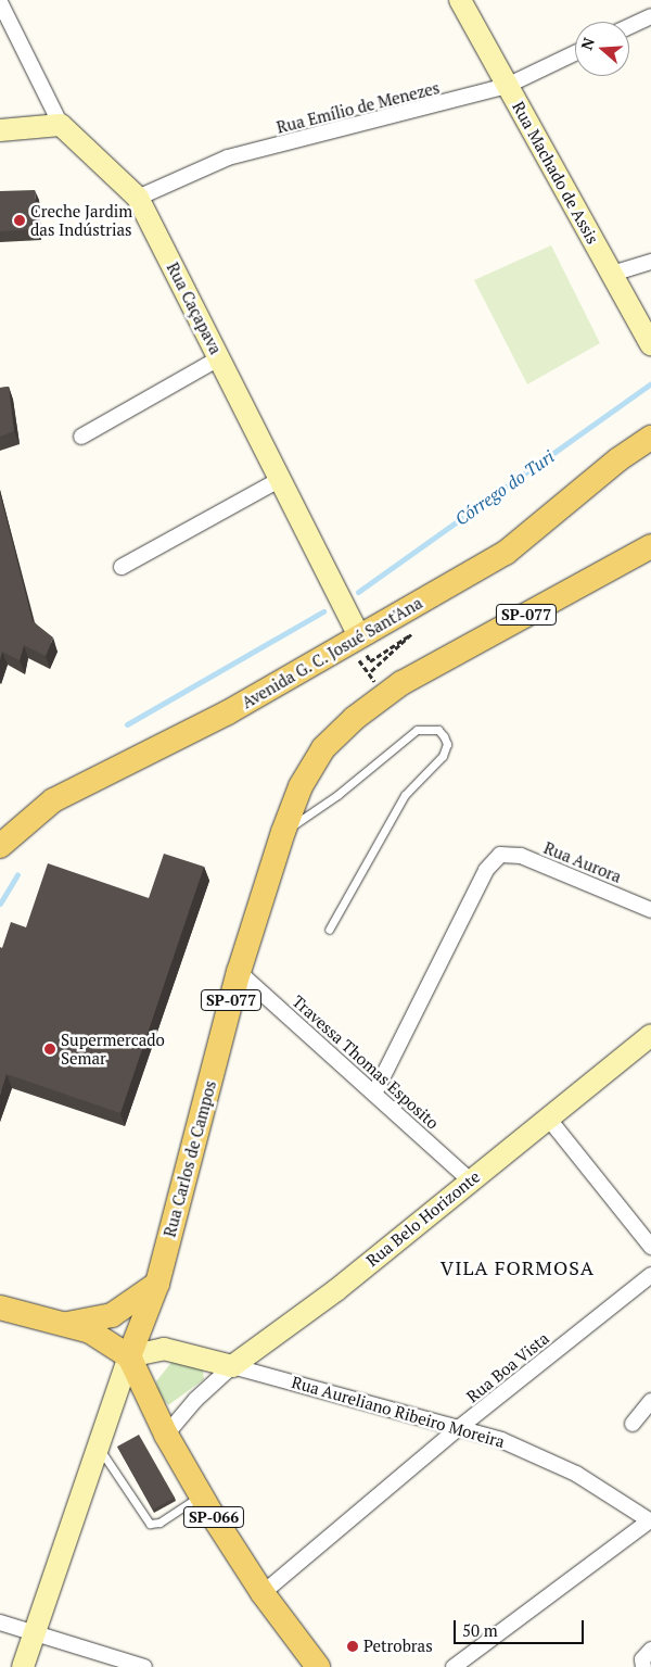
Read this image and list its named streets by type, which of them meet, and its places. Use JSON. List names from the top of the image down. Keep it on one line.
{"streets":{"main road":["SP-077","Avenida G. C. Josué Sant'Ana","Rua Carlos de Campos","SP-066"],"street":["Rua Emílio de Menezes","Rua Machado de Assis","Rua Caçapava","Rua Aurora","Travessa Thomas Esposito","Rua Belo Horizonte","Rua Boa Vista","Rua Aureliano Ribeiro Moreira"]},"crossings":[["Rua Emílio de Menezes","Rua Machado de Assis"],["Rua Emílio de Menezes","Rua Caçapava"],["Rua Caçapava","Avenida G. C. Josué Sant'Ana"],["SP-077","Rua Carlos de Campos"],["Rua Aurora","Travessa Thomas Esposito"],["Travessa Thomas Esposito","Rua Carlos de Campos"],["Travessa Thomas Esposito","Rua Belo Horizonte"],["Rua Carlos de Campos","Rua Aureliano Ribeiro Moreira"],["Rua Carlos de Campos","SP-066"],["Rua Belo Horizonte","Rua Aureliano Ribeiro Moreira"],["Rua Belo Horizonte","SP-066"],["Rua Boa Vista","Rua Aureliano Ribeiro Moreira"],["Rua Boa Vista","SP-066"],["Rua Aureliano Ribeiro Moreira","SP-066"]],"districts":["VILA FORMOSA"],"water":["Córrego do Turi"],"places":["Creche Jardim das Indústrias","Supermercado Semar","Petrobras"],"scale_bar":"50 m","north":"left"}
